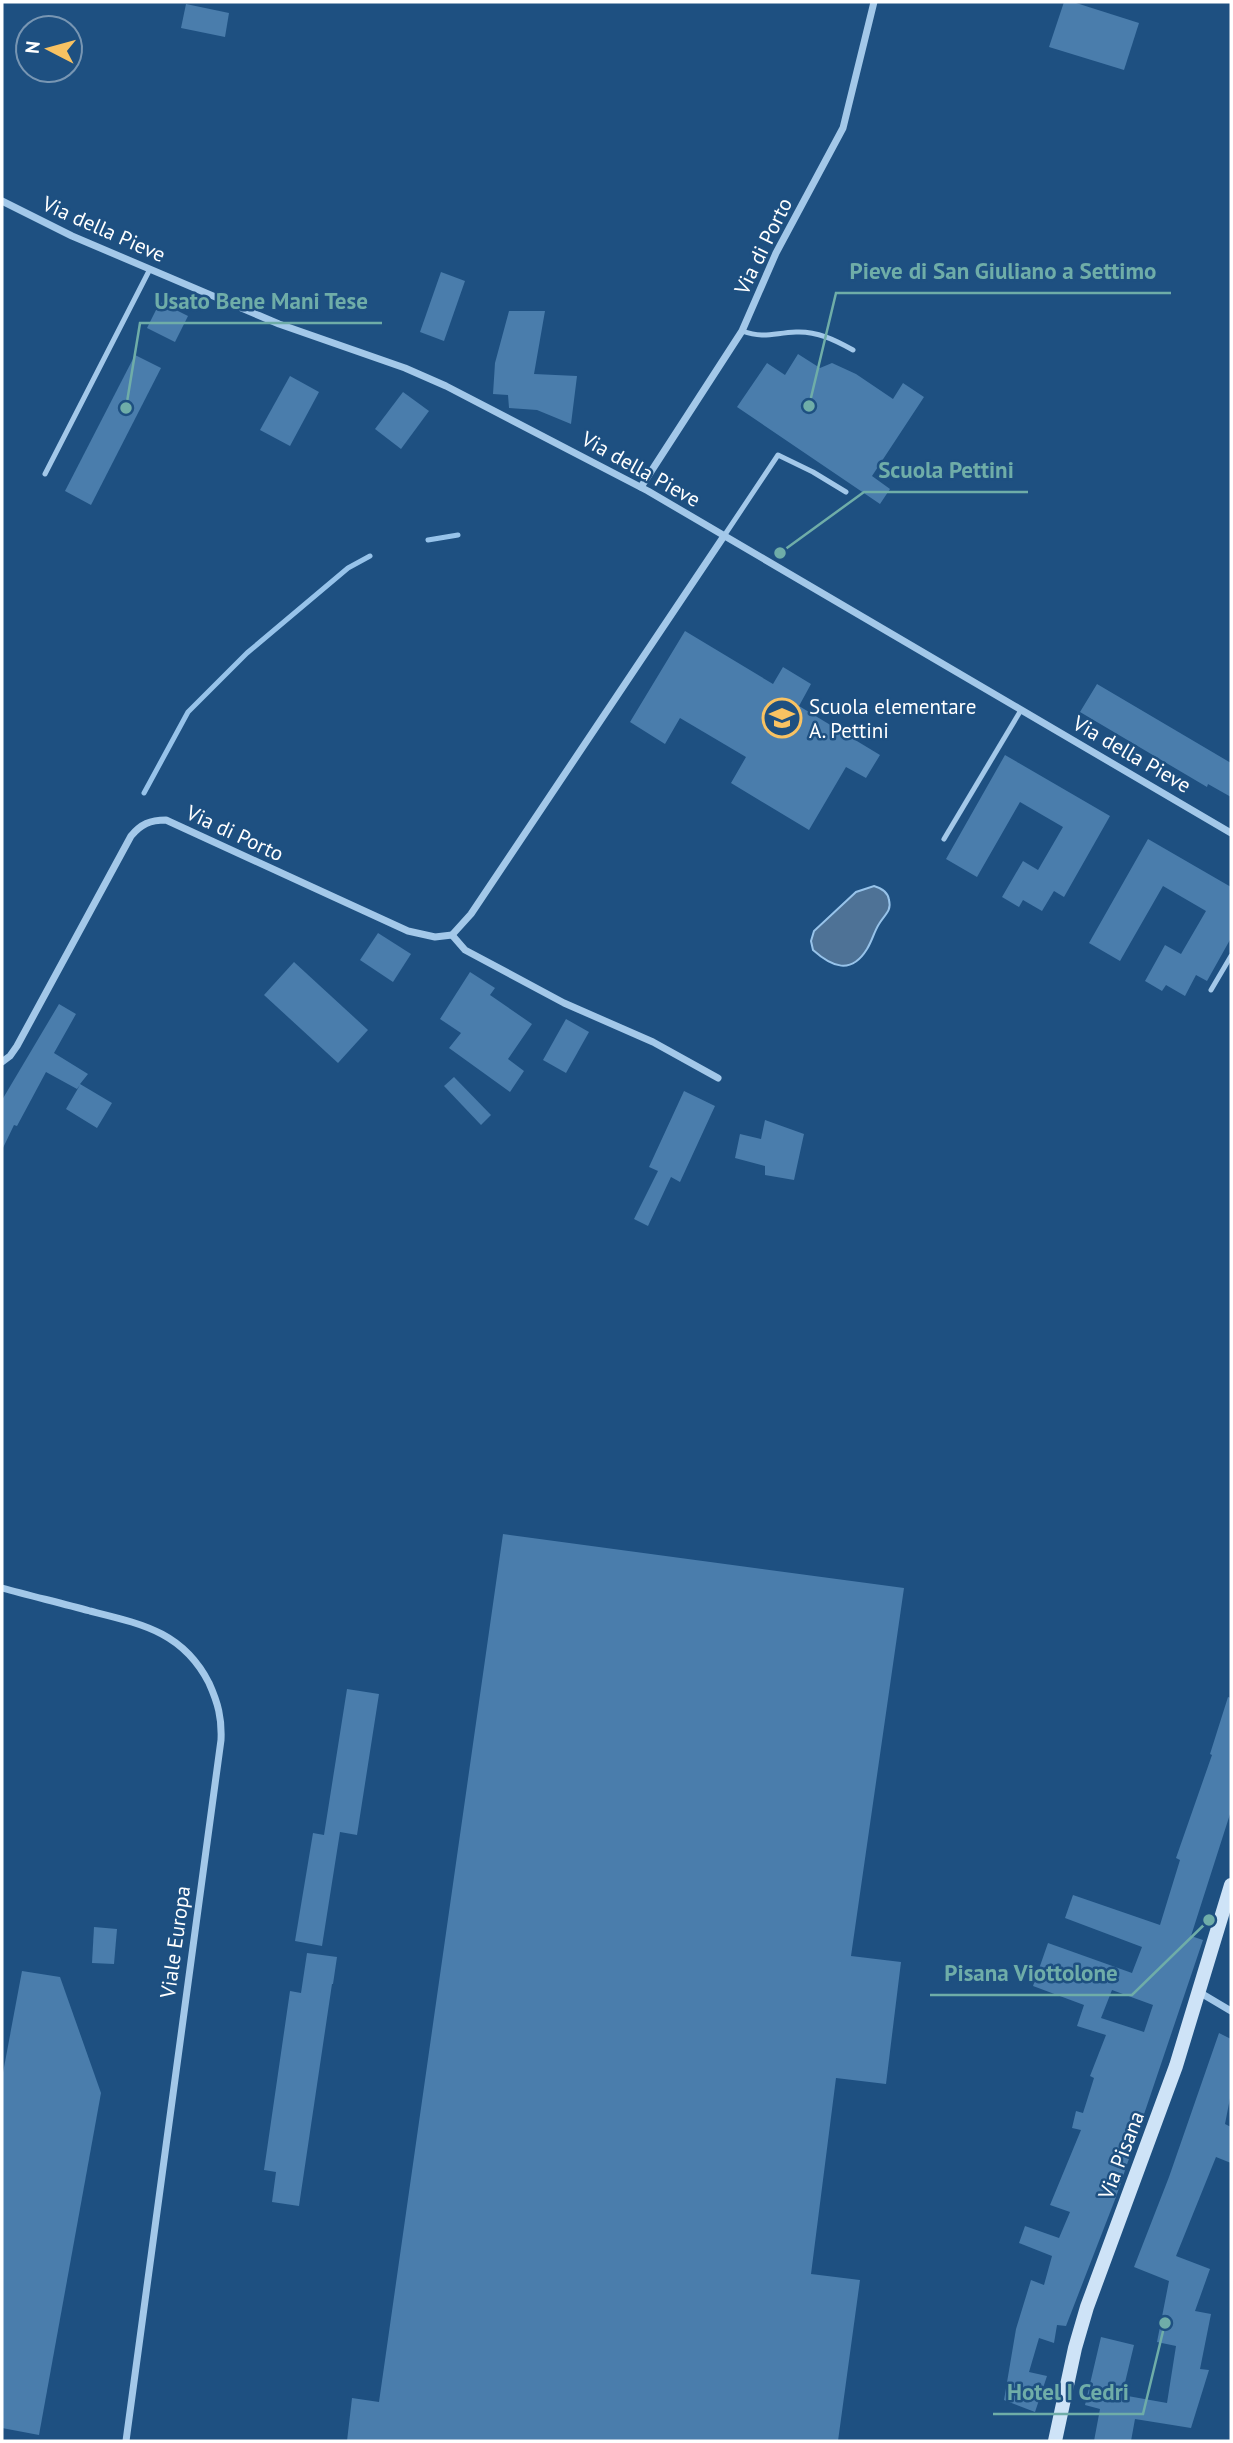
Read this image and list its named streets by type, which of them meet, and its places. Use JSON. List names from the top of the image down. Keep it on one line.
{"streets":{"main road":["Via Pisana"],"street":["Via della Pieve","Via di Porto","Viale Europa"]},"crossings":[["Via della Pieve","Via di Porto"]],"places":{"other":["Pieve di San Giuliano a Settimo","Usato Bene Mani Tese","Scuola Pettini","Pisana Viottolone","Hotel I Cedri"],"school or university":["Scuola elementare A. Pettini"]},"north":"left"}
